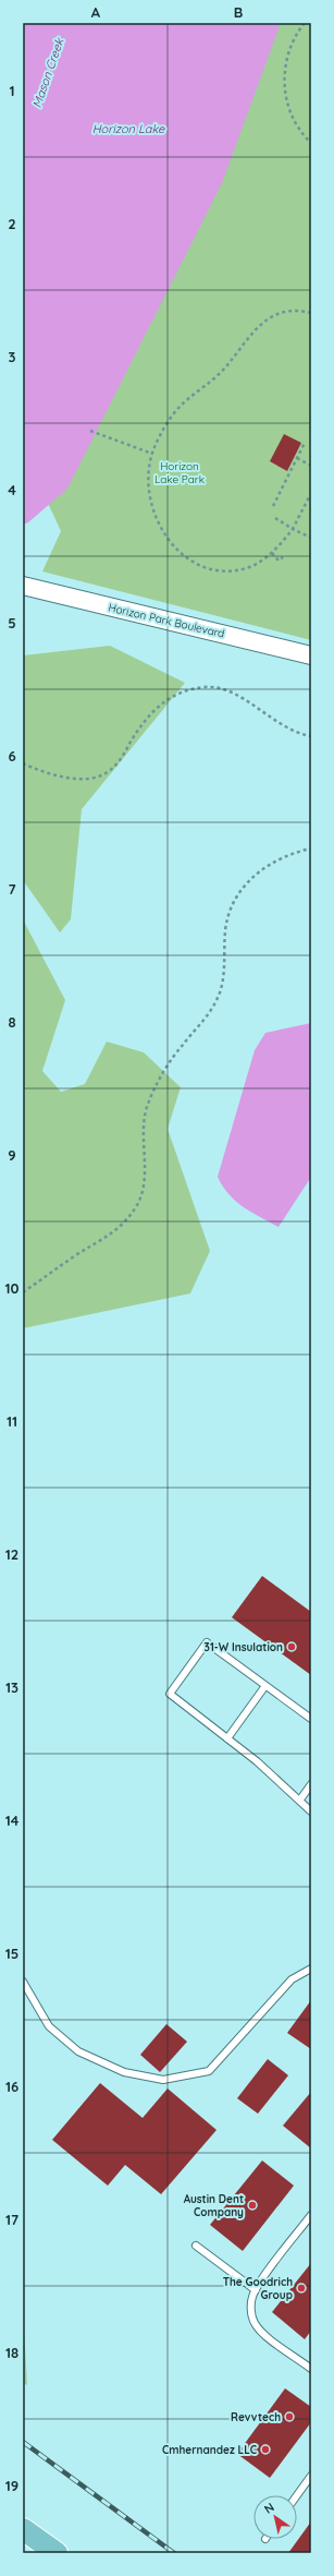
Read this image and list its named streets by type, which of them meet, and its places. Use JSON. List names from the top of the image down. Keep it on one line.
{"streets":{"street":["Horizon Park Boulevard"]},"water":["Mason Creek","Horizon Lake"],"parks":["Horizon Lake Park"],"places":["31-W Insulation","Austin Dent Company","The Goodrich Group","Revvtech","Cmhernandez LLC"],"north":"top left","grid":{"columns":["A","B"],"rows":["1","2","3","4","5","6","7","8","9","10","11","12","13","14","15","16","17","18","19"]}}
